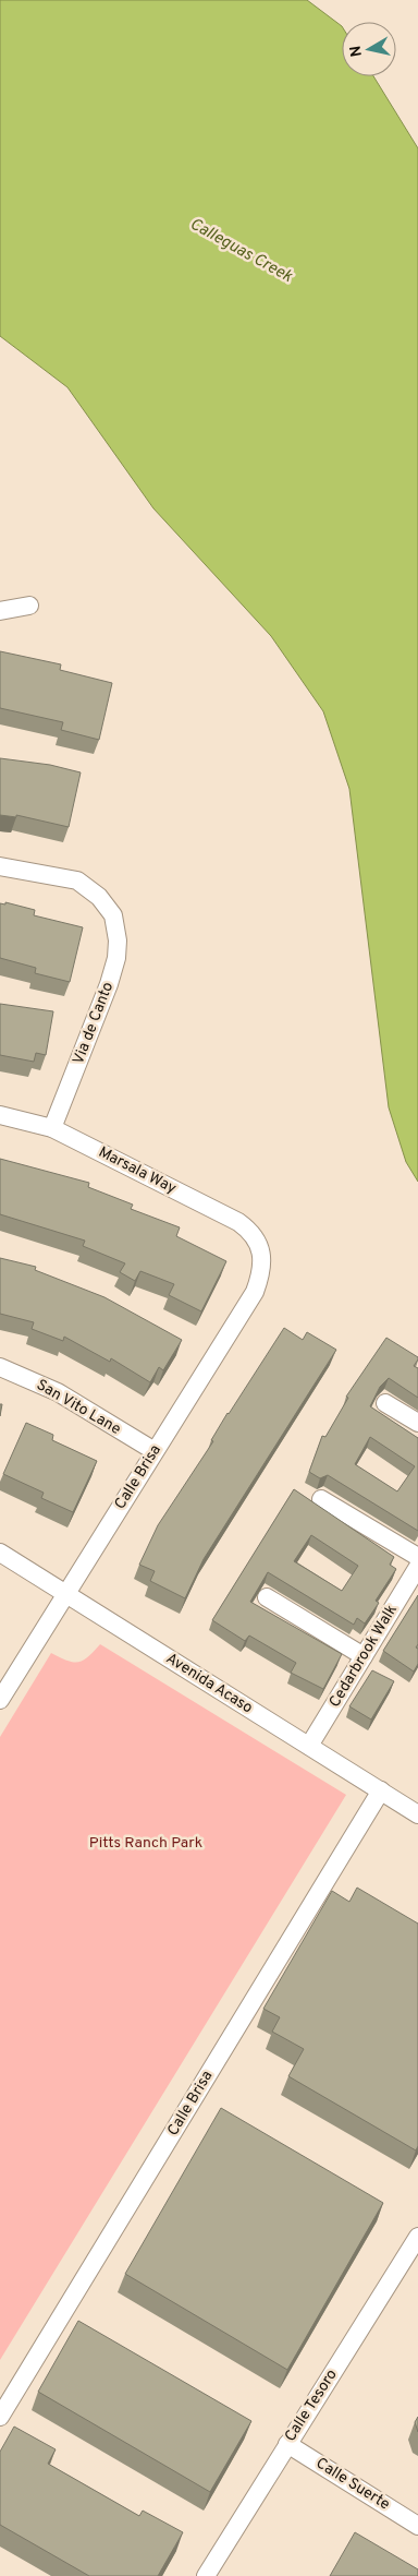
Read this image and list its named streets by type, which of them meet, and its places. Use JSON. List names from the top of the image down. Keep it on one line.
{"streets":{"street":["Via de Canto","Marsala Way","San Vito Lane","Calle Brisa","Cedarbrook Walk","Avenida Acaso","Calle Tesoro","Calle Suerte"]},"crossings":[["Via de Canto","Marsala Way"],["Marsala Way","Calle Brisa"],["San Vito Lane","Calle Brisa"],["Calle Brisa","Avenida Acaso"],["Cedarbrook Walk","Avenida Acaso"],["Calle Tesoro","Calle Suerte"]],"water":["Calleguas Creek"],"parks":["Pitts Ranch Park"],"north":"left"}
